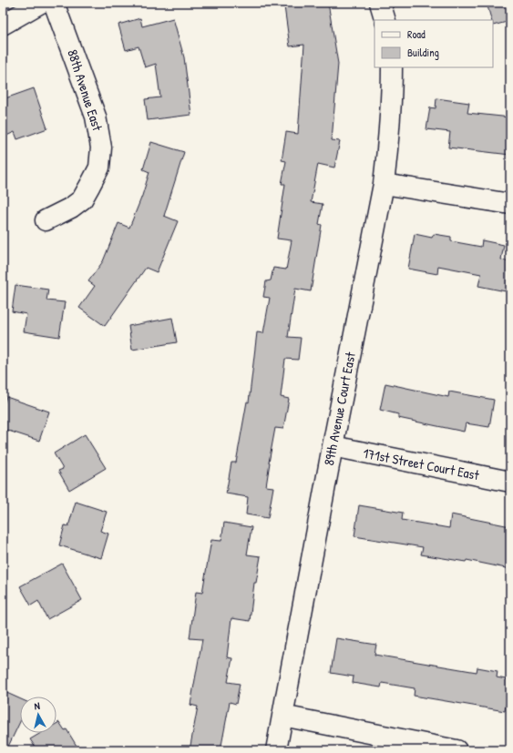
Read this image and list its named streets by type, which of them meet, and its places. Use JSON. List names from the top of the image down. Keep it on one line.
{"streets":{"street":["88th Avenue East","89th Avenue Court East","171st Street Court East"]},"crossings":[["89th Avenue Court East","171st Street Court East"]],"legend":["Road","Building"],"north":"top"}
